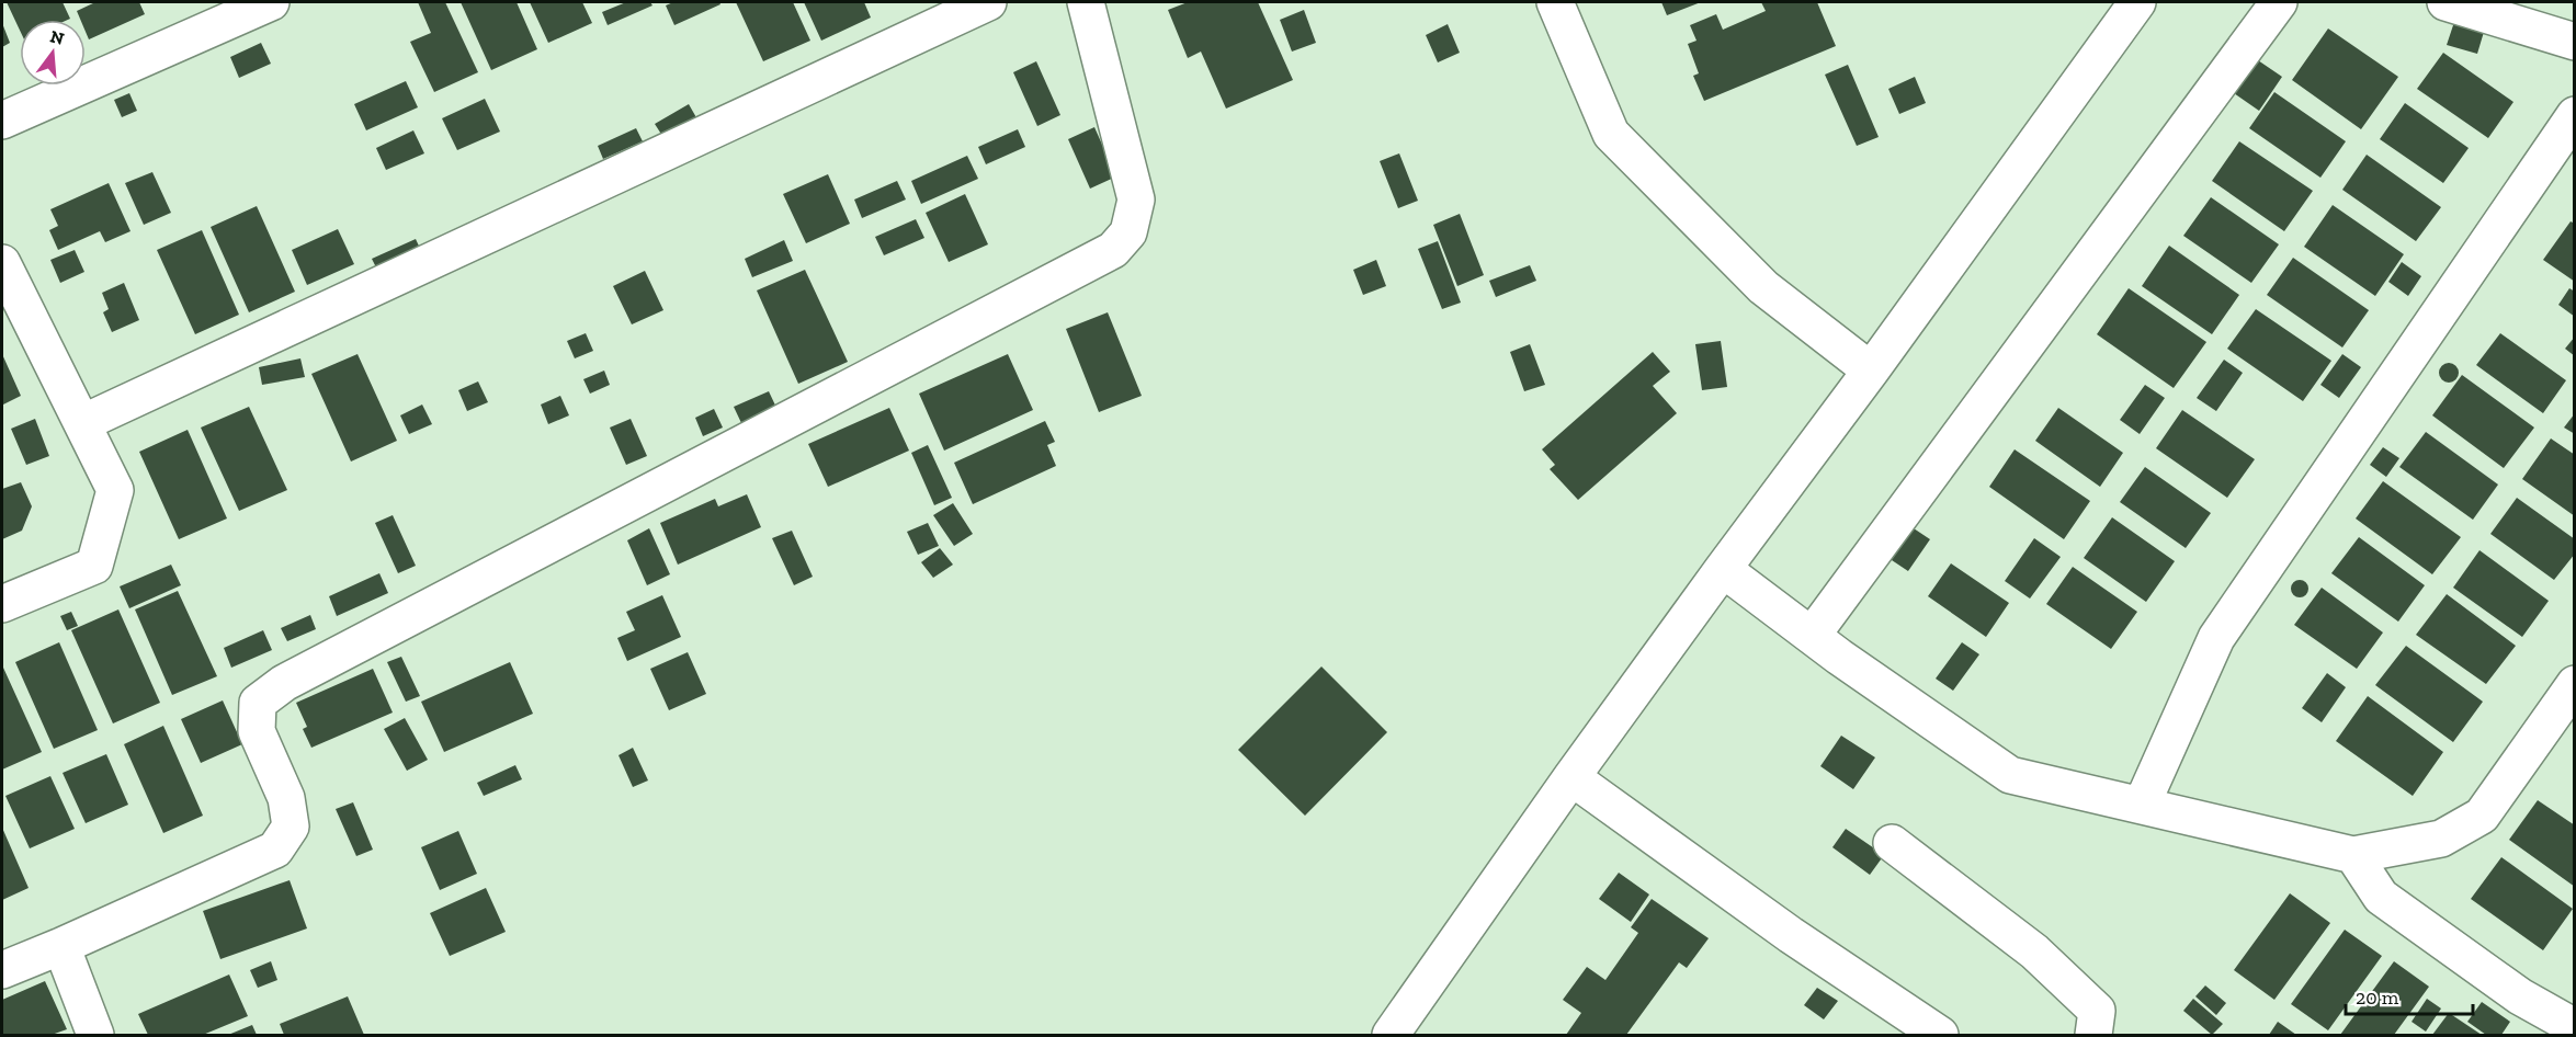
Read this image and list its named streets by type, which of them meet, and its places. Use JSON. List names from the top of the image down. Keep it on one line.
{"scale_bar":"20 m","north":"top"}
